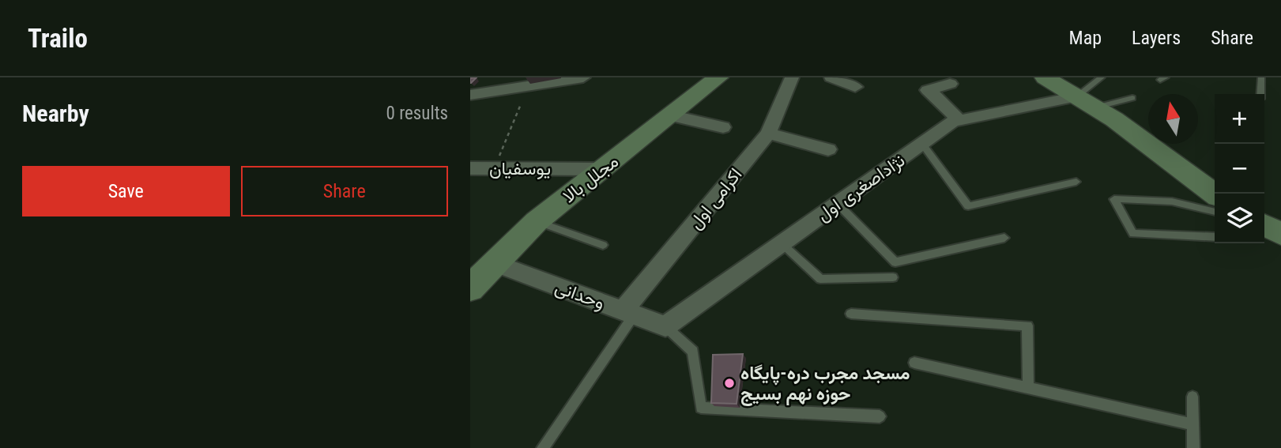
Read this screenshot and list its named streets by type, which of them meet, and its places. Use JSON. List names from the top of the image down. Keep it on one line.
{"streets":{"street":["یوسفیان","مجلل بالا","نژاداصغری اول","اکرامی اول","وحدانی"]},"crossings":[["یوسفیان","مجلل بالا"],["مجلل بالا","وحدانی"],["نژاداصغری اول","وحدانی"],["اکرامی اول","وحدانی"]],"places":["مسجد مجرب دره-پایگاه حوزه نهم بسیج"],"north":"top","page":{"header":"Trailo","nav":["Map","Layers","Share"],"heading":["Nearby","0 results"],"map_buttons":["+","−"],"buttons":["Save","Share"]}}
